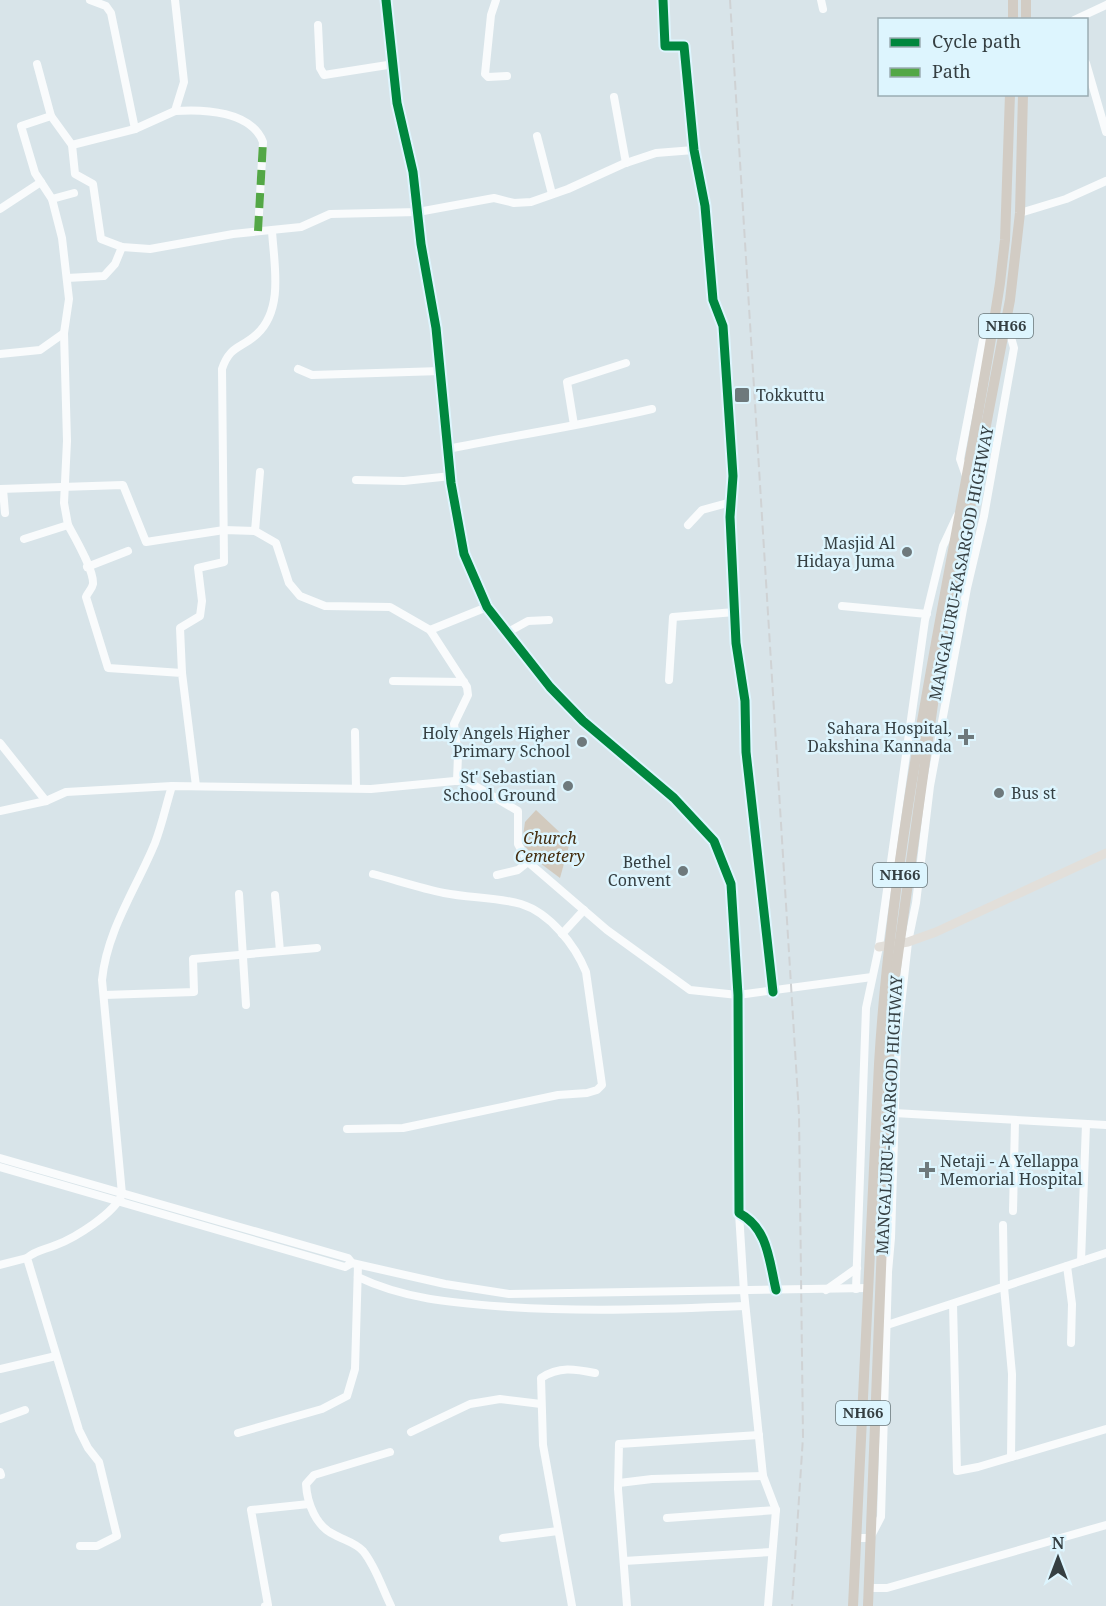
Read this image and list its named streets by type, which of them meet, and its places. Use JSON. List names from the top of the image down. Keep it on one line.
{"streets":{"highway":["NH66","MANGALURU-KASARGOD HIGHWAY"]},"parks":["Church Cemetery"],"places":{"transit":["Tokkuttu"],"other":["Masjid Al Hidaya Juma","Holy Angels Higher Primary School","St' Sebastian School Ground","Bus st","Bethel Convent"],"health":["Sahara Hospital, Dakshina Kannada","Netaji - A Yellappa Memorial Hospital"]},"legend":["Cycle path","Path"],"north":"top"}
